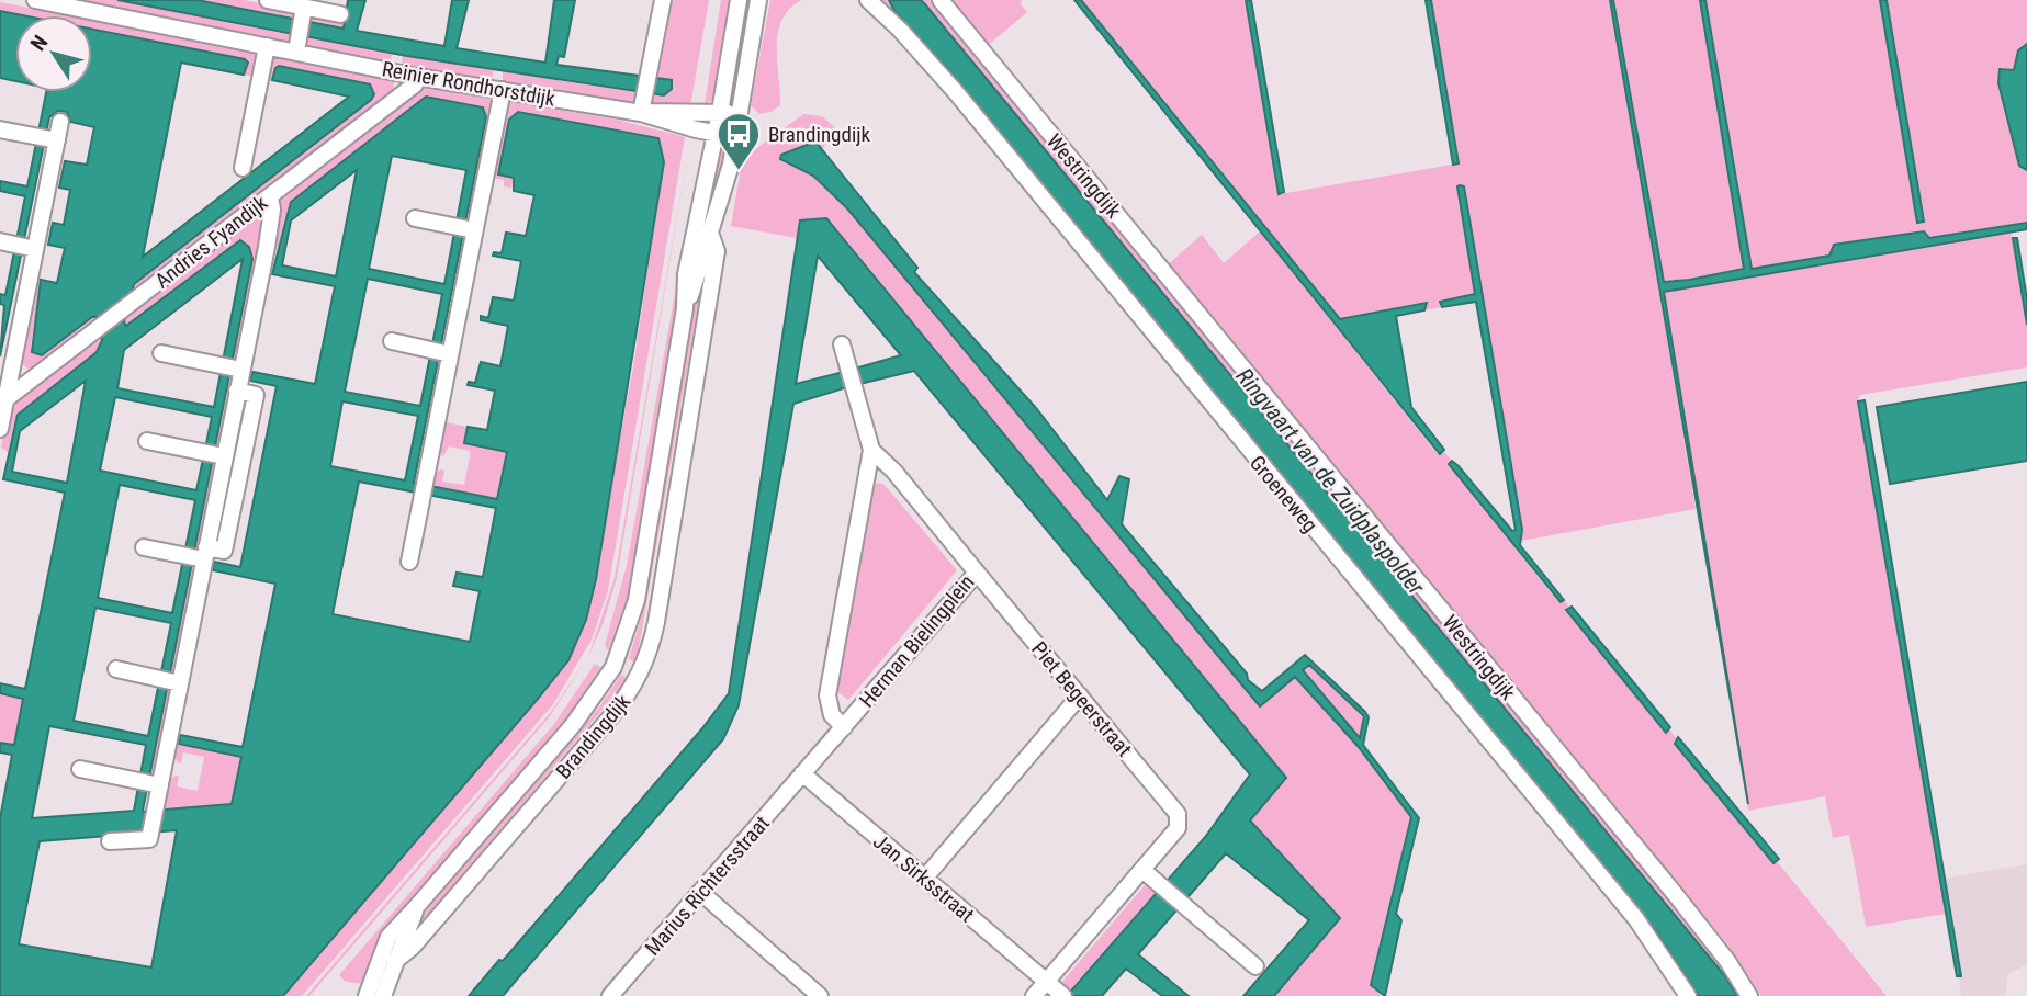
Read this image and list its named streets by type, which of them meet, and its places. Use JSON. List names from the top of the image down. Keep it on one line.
{"streets":{"street":["Reinier Rondhorstdijk","Westringdijk","Andries Fyandijk","Groeneweg","Herman Bielingplein","Piet Begeerstraat","Brandingdijk","Jan Sirksstraat","Marius Richtersstraat"]},"crossings":[["Reinier Rondhorstdijk","Andries Fyandijk"],["Reinier Rondhorstdijk","Brandingdijk"],["Herman Bielingplein","Piet Begeerstraat"],["Herman Bielingplein","Jan Sirksstraat"],["Herman Bielingplein","Marius Richtersstraat"],["Jan Sirksstraat","Marius Richtersstraat"]],"water":["Ringvaart van de Zuidplaspolder"],"places":{"bus stop":["Brandingdijk"]},"north":"top left"}
